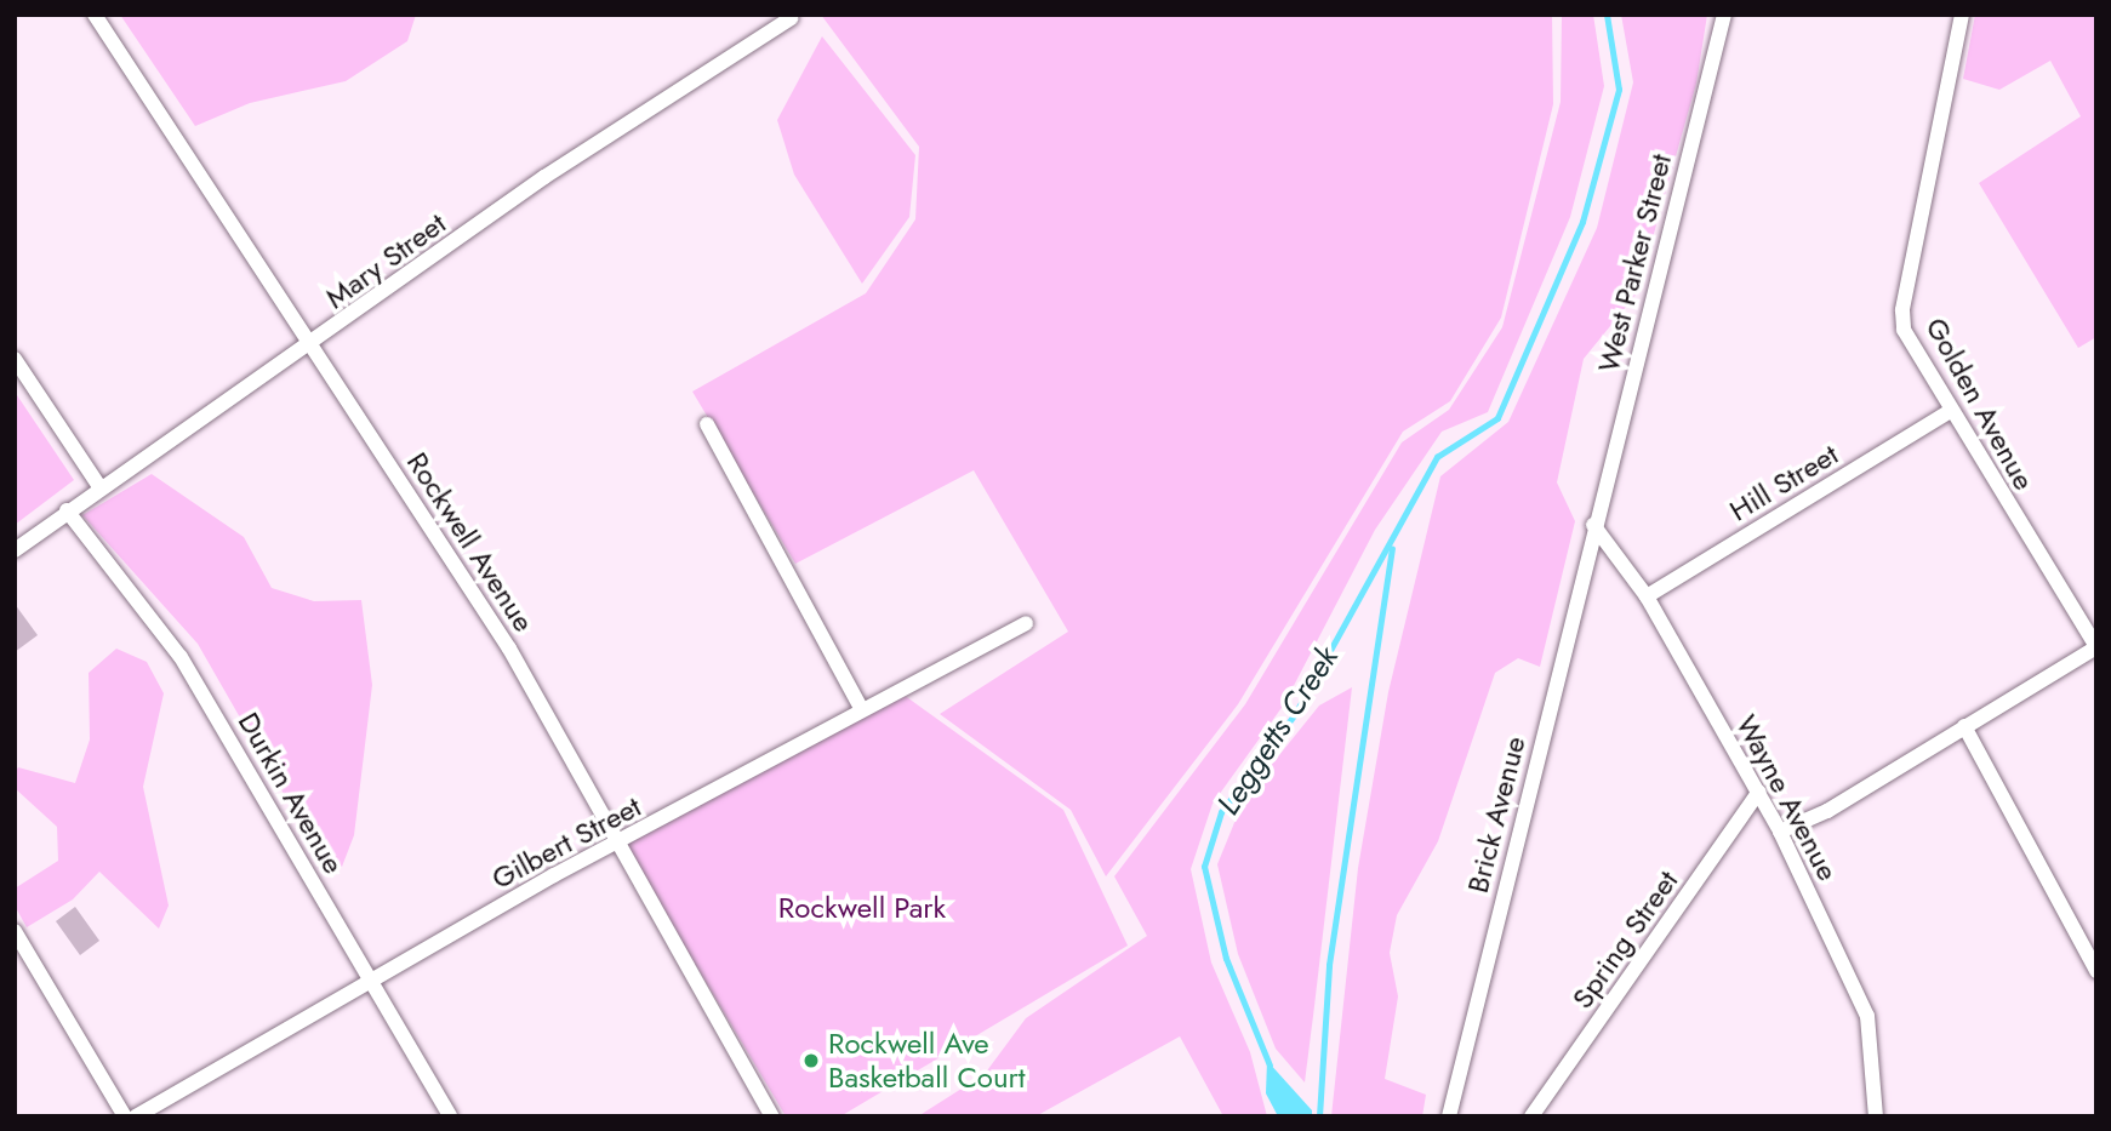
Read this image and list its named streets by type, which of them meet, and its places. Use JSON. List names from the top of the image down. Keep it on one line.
{"streets":{"street":["Mary Street","West Parker Street","Golden Avenue","Hill Street","Rockwell Avenue","Durkin Avenue","Wayne Avenue","Brick Avenue","Gilbert Street","Spring Street"]},"crossings":[["Mary Street","Rockwell Avenue"],["Mary Street","Durkin Avenue"],["West Parker Street","Wayne Avenue"],["West Parker Street","Brick Avenue"],["Golden Avenue","Hill Street"],["Hill Street","Wayne Avenue"],["Rockwell Avenue","Gilbert Street"],["Durkin Avenue","Gilbert Street"],["Wayne Avenue","Brick Avenue"],["Wayne Avenue","Spring Street"]],"water":["Leggetts Creek"],"parks":["Rockwell Park"],"places":["Rockwell Ave Basketball Court"]}
